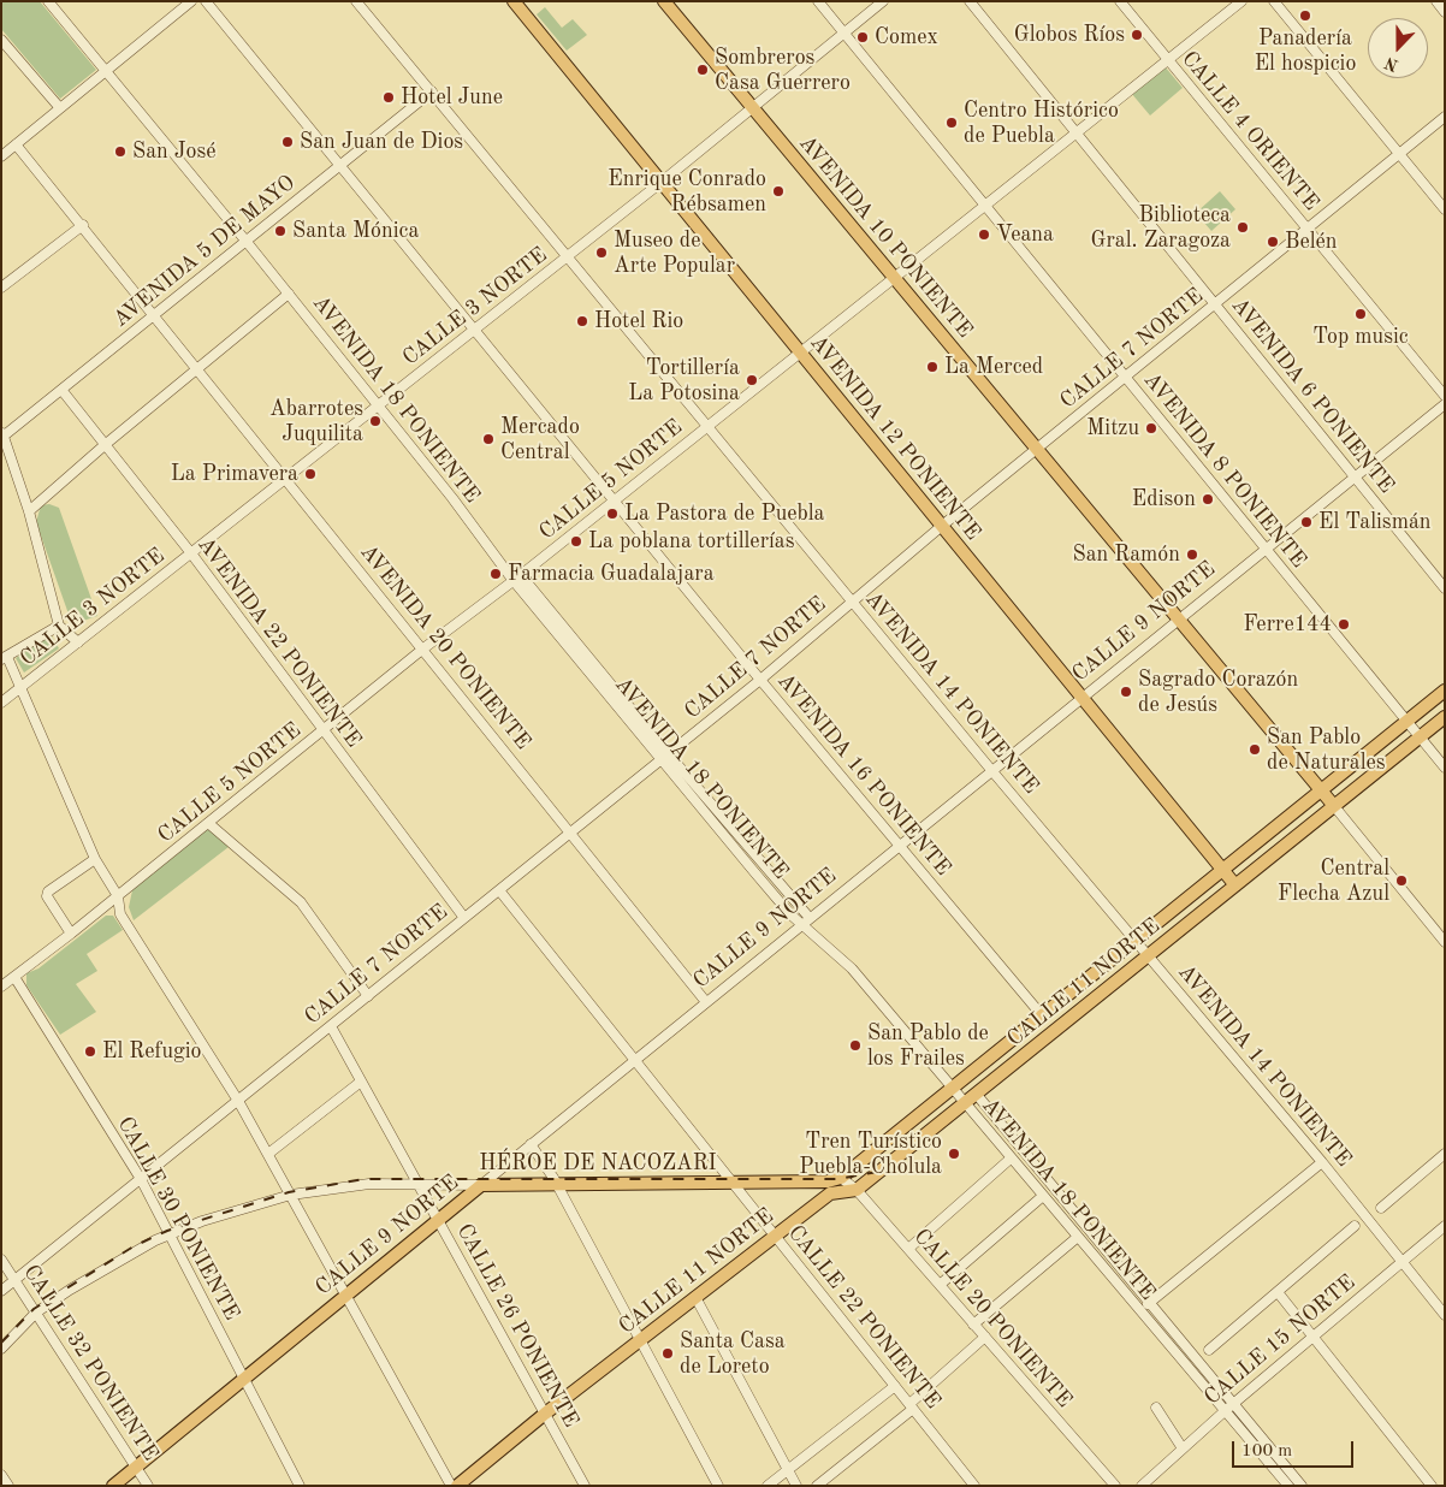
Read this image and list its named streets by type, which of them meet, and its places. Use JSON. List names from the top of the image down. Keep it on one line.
{"streets":{"main road":["AVENIDA 10 PONIENTE","AVENIDA 12 PONIENTE","CALLE 9 NORTE","CALLE 11 NORTE","HÉROE DE NACOZARI"],"street":["CALLE 4 ORIENTE","AVENIDA 5 DE MAYO","CALLE 3 NORTE","CALLE 7 NORTE","AVENIDA 6 PONIENTE","AVENIDA 18 PONIENTE","AVENIDA 8 PONIENTE","CALLE 5 NORTE","AVENIDA 22 PONIENTE","AVENIDA 20 PONIENTE","AVENIDA 14 PONIENTE","AVENIDA 16 PONIENTE","CALLE 30 PONIENTE","CALLE 22 PONIENTE","CALLE 20 PONIENTE","CALLE 26 PONIENTE","CALLE 15 NORTE","CALLE 32 PONIENTE"]},"crossings":[["CALLE 4 ORIENTE","CALLE 7 NORTE"],["CALLE 4 ORIENTE","CALLE 5 NORTE"],["AVENIDA 10 PONIENTE","CALLE 3 NORTE"],["AVENIDA 10 PONIENTE","CALLE 7 NORTE"],["AVENIDA 10 PONIENTE","CALLE 5 NORTE"],["AVENIDA 10 PONIENTE","CALLE 9 NORTE"],["AVENIDA 10 PONIENTE","CALLE 11 NORTE"],["AVENIDA 5 DE MAYO","AVENIDA 18 PONIENTE"],["AVENIDA 5 DE MAYO","AVENIDA 22 PONIENTE"],["AVENIDA 5 DE MAYO","AVENIDA 20 PONIENTE"],["AVENIDA 5 DE MAYO","AVENIDA 14 PONIENTE"],["AVENIDA 5 DE MAYO","AVENIDA 16 PONIENTE"],["CALLE 3 NORTE","AVENIDA 18 PONIENTE"],["CALLE 3 NORTE","AVENIDA 12 PONIENTE"],["CALLE 3 NORTE","AVENIDA 8 PONIENTE"],["CALLE 3 NORTE","AVENIDA 22 PONIENTE"],["CALLE 3 NORTE","AVENIDA 20 PONIENTE"],["CALLE 3 NORTE","AVENIDA 14 PONIENTE"],["CALLE 3 NORTE","AVENIDA 16 PONIENTE"],["CALLE 7 NORTE","AVENIDA 6 PONIENTE"],["CALLE 7 NORTE","AVENIDA 18 PONIENTE"],["CALLE 7 NORTE","AVENIDA 12 PONIENTE"],["CALLE 7 NORTE","AVENIDA 8 PONIENTE"],["CALLE 7 NORTE","AVENIDA 22 PONIENTE"],["CALLE 7 NORTE","AVENIDA 20 PONIENTE"],["CALLE 7 NORTE","AVENIDA 14 PONIENTE"],["CALLE 7 NORTE","AVENIDA 16 PONIENTE"],["CALLE 7 NORTE","CALLE 30 PONIENTE"],["CALLE 7 NORTE","CALLE 22 PONIENTE"],["CALLE 7 NORTE","CALLE 26 PONIENTE"],["CALLE 7 NORTE","CALLE 32 PONIENTE"],["AVENIDA 6 PONIENTE","CALLE 5 NORTE"],["AVENIDA 6 PONIENTE","CALLE 9 NORTE"],["AVENIDA 18 PONIENTE","CALLE 5 NORTE"],["AVENIDA 18 PONIENTE","CALLE 9 NORTE"],["AVENIDA 18 PONIENTE","CALLE 11 NORTE"],["AVENIDA 18 PONIENTE","CALLE 15 NORTE"],["AVENIDA 12 PONIENTE","CALLE 5 NORTE"],["AVENIDA 12 PONIENTE","CALLE 9 NORTE"],["AVENIDA 12 PONIENTE","CALLE 11 NORTE"],["AVENIDA 8 PONIENTE","CALLE 5 NORTE"],["AVENIDA 8 PONIENTE","CALLE 9 NORTE"],["AVENIDA 8 PONIENTE","CALLE 11 NORTE"],["CALLE 5 NORTE","AVENIDA 22 PONIENTE"],["CALLE 5 NORTE","AVENIDA 20 PONIENTE"],["CALLE 5 NORTE","AVENIDA 14 PONIENTE"],["CALLE 5 NORTE","AVENIDA 16 PONIENTE"],["CALLE 5 NORTE","CALLE 30 PONIENTE"],["CALLE 9 NORTE","AVENIDA 20 PONIENTE"],["CALLE 9 NORTE","AVENIDA 14 PONIENTE"],["CALLE 9 NORTE","AVENIDA 16 PONIENTE"],["CALLE 9 NORTE","HÉROE DE NACOZARI"],["CALLE 9 NORTE","CALLE 30 PONIENTE"],["CALLE 9 NORTE","CALLE 22 PONIENTE"],["CALLE 9 NORTE","CALLE 26 PONIENTE"],["CALLE 9 NORTE","CALLE 32 PONIENTE"],["AVENIDA 14 PONIENTE","CALLE 11 NORTE"],["AVENIDA 14 PONIENTE","CALLE 15 NORTE"],["AVENIDA 16 PONIENTE","CALLE 11 NORTE"],["CALLE 11 NORTE","HÉROE DE NACOZARI"],["CALLE 11 NORTE","CALLE 22 PONIENTE"],["CALLE 11 NORTE","CALLE 20 PONIENTE"],["CALLE 11 NORTE","CALLE 26 PONIENTE"],["HÉROE DE NACOZARI","CALLE 30 PONIENTE"],["HÉROE DE NACOZARI","CALLE 22 PONIENTE"],["HÉROE DE NACOZARI","CALLE 20 PONIENTE"],["HÉROE DE NACOZARI","CALLE 26 PONIENTE"],["HÉROE DE NACOZARI","CALLE 32 PONIENTE"]],"places":["Panadería El hospicio","Globos Ríos","Comex","Sombreros Casa Guerrero","Hotel June","Centro Histórico de Puebla","San Juan de Dios","San José","Enrique Conrado Rébsamen","Biblioteca Gral. Zaragoza","Santa Mónica","Veana","Belén","Museo de Arte Popular","Top music","Hotel Rio","La Merced","Tortillería La Potosina","Abarrotes Juquilita","Mitzu","Mercado Central","La Primavera","Edison","La Pastora de Puebla","El Talismán","La poblana tortillerías","San Ramón","Farmacia Guadalajara","Ferre144","Sagrado Corazón de Jesús","San Pablo de Naturales","Central Flecha Azul","San Pablo de los Frailes","El Refugio","Tren Turístico Puebla-Cholula","Santa Casa de Loreto"],"scale_bar":"100 m","north":"bottom"}
